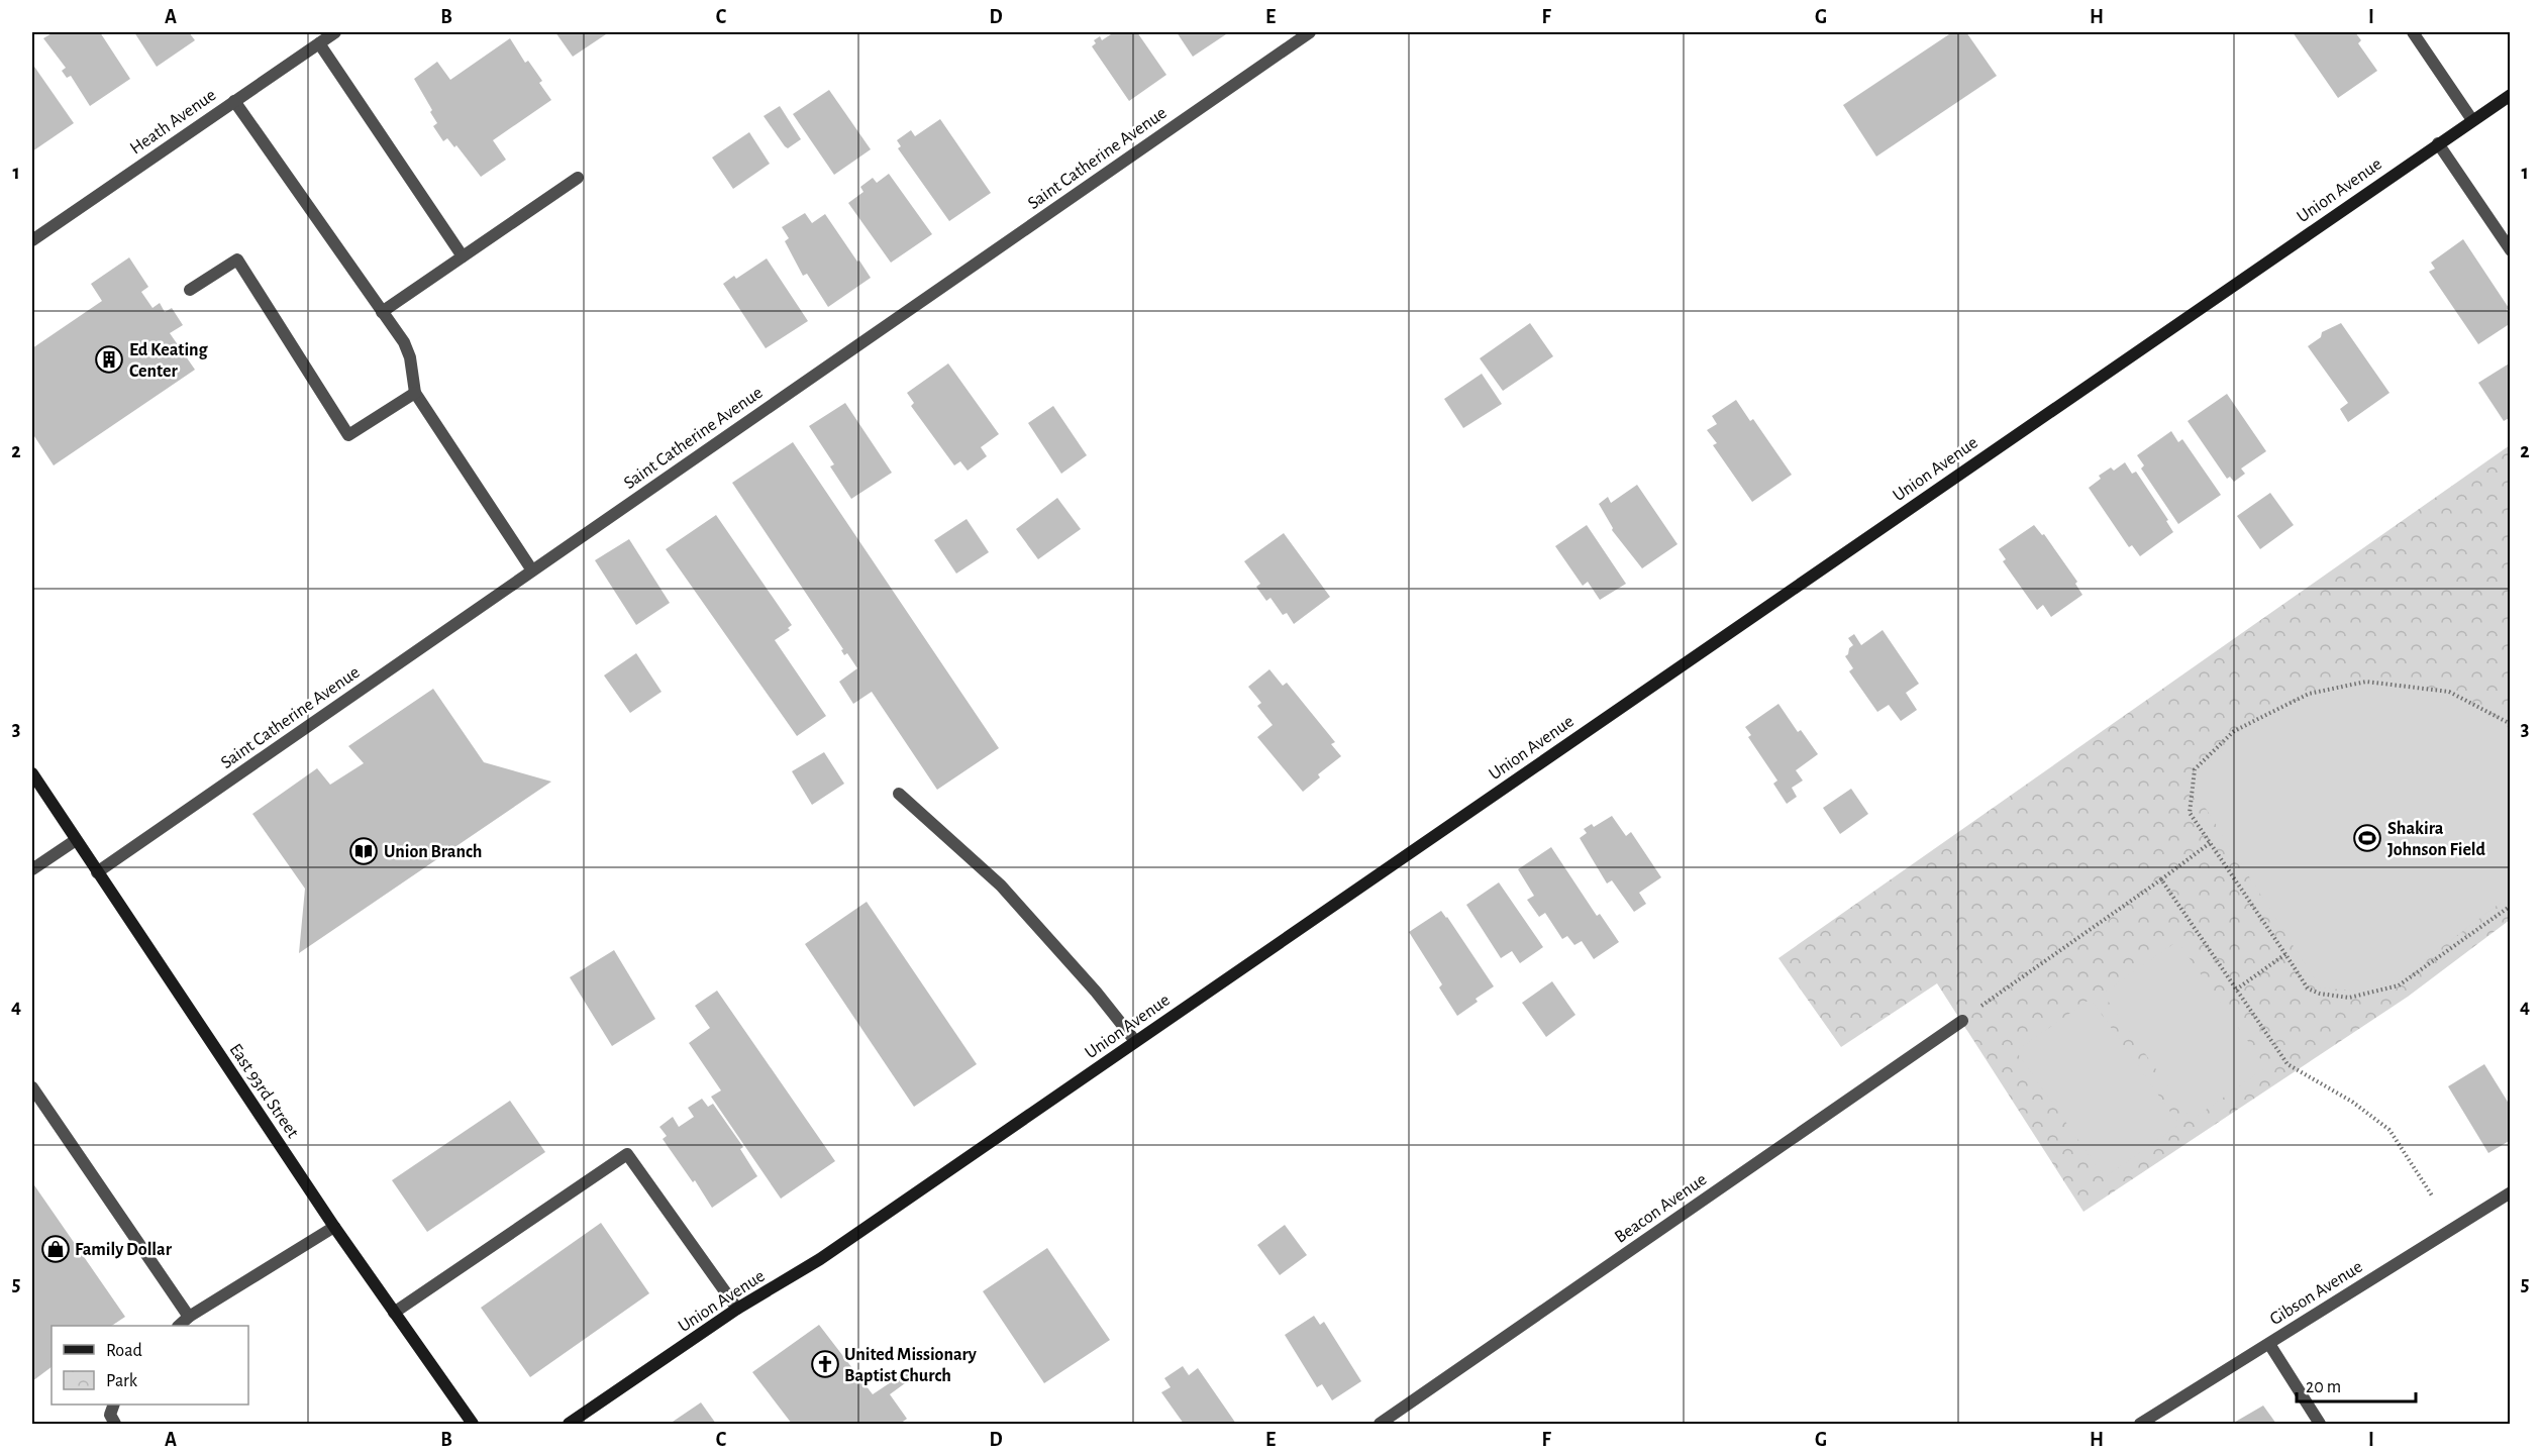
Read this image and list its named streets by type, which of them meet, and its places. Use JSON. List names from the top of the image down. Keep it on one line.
{"streets":{"main road":["Union Avenue","East 93rd Street"],"street":["Heath Avenue","Saint Catherine Avenue","Beacon Avenue","Gibson Avenue"]},"crossings":[["Saint Catherine Avenue","East 93rd Street"]],"places":{"building":["Ed Keating Center"],"sports":["Shakira Johnson Field"],"library":["Union Branch"],"shop":["Family Dollar"],"church":["United Missionary Baptist Church"]},"legend":["Road","Park"],"scale_bar":"20 m","grid":{"columns":["A","B","C","D","E","F","G","H","I"],"rows":["1","2","3","4","5"]}}
